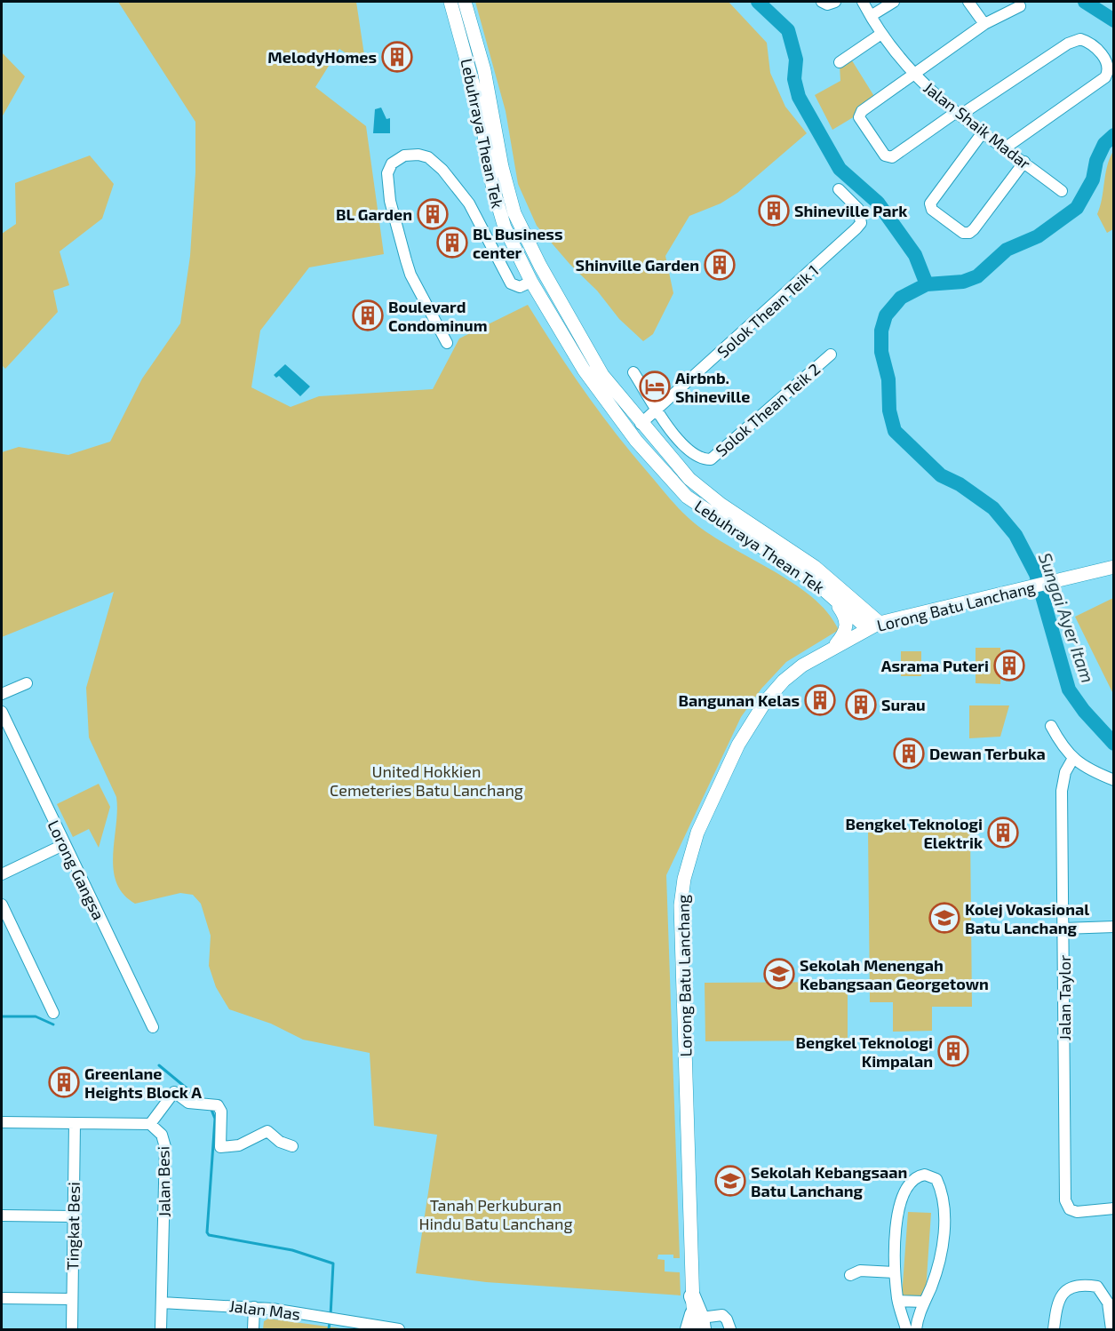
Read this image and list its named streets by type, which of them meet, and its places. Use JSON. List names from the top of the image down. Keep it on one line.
{"streets":{"main road":["Lebuhraya Thean Tek","Lorong Batu Lanchang"],"street":["Jalan Shaik Madar","Solok Thean Teik 1","Solok Thean Teik 2","Lorong Gangsa","Jalan Taylor","Jalan Besi","Tingkat Besi","Jalan Mas"]},"crossings":[["Lebuhraya Thean Tek","Solok Thean Teik 1"],["Lebuhraya Thean Tek","Lorong Batu Lanchang"],["Solok Thean Teik 1","Solok Thean Teik 2"],["Jalan Besi","Tingkat Besi"],["Jalan Besi","Jalan Mas"]],"water":["Sungai Ayer Itam"],"parks":["United Hokkien Cemeteries Batu Lanchang","Tanah Perkuburan Hindu Batu Lanchang"],"places":{"building":["MelodyHomes","Shineville Park","BL Garden","BL Business center","Shinville Garden","Boulevard Condominum","Asrama Puteri","Bangunan Kelas","Surau","Dewan Terbuka","Bengkel Teknologi Elektrik","Bengkel Teknologi Kimpalan","Greenlane Heights Block A"],"hotel":["Airbnb. Shineville"],"school or university":["Kolej Vokasional Batu Lanchang","Sekolah Menengah Kebangsaan Georgetown","Sekolah Kebangsaan Batu Lanchang"]}}
